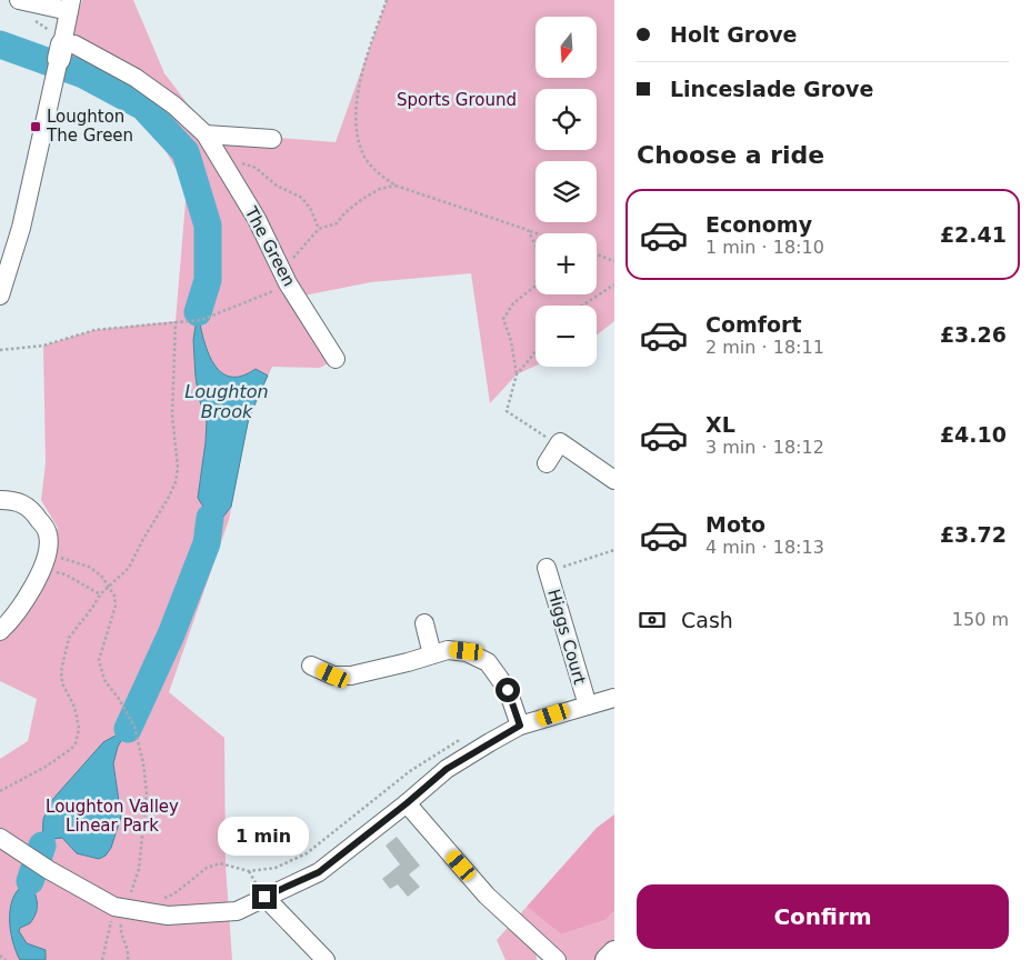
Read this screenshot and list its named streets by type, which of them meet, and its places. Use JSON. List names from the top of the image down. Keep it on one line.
{"streets":{"street":["The Green","Higgs Court"]},"water":["Loughton Brook"],"parks":["Sports Ground","Loughton Valley Linear Park"],"places":{"transit":["Loughton The Green"]},"north":"bottom","page":{"banner":["Holt Grove","Linceslade Grove"],"map_buttons":["+","−"],"heading":"Choose a ride","list":[{"name":"Economy","note":"1 min · 18:10","value":"£2.41"},{"name":"Comfort","note":"2 min · 18:11","value":"£3.26"},{"name":"XL","note":"3 min · 18:12","value":"£4.10"},{"name":"Moto","note":"4 min · 18:13","value":"£3.72"}],"pay":["Cash","150 m"],"bubble":"1 min","buttons":"Confirm"}}
